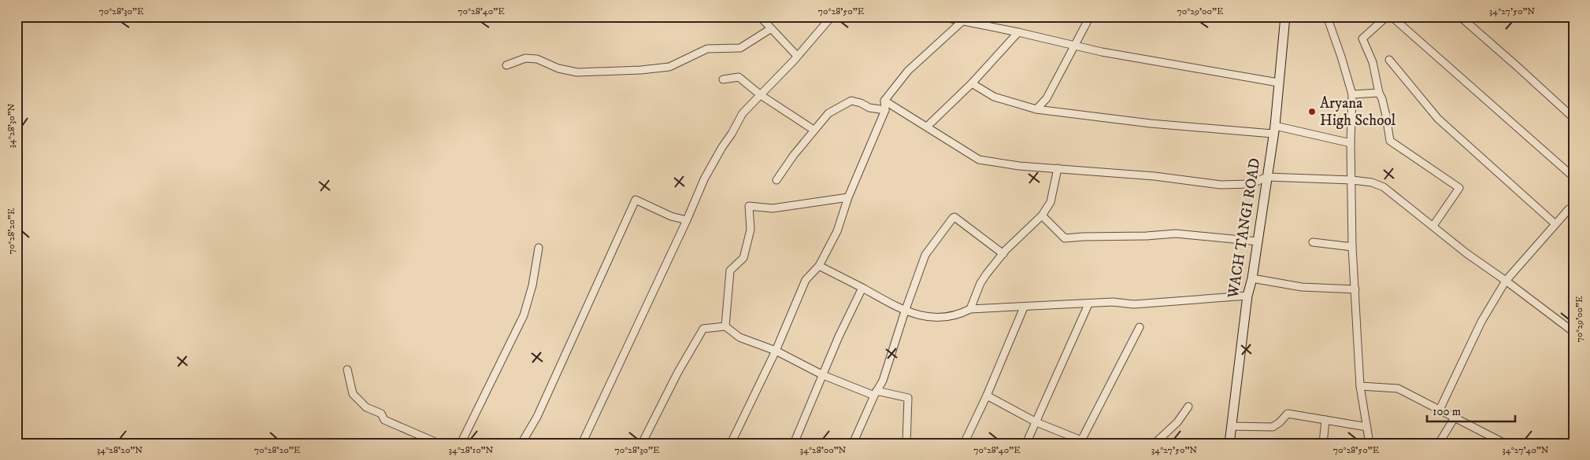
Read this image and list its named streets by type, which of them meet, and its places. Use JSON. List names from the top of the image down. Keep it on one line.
{"streets":{"main road":["WACH TANGI ROAD"]},"places":["Aryana High School"],"scale_bar":"100 m","coordinates":["70°28'30\"E","70°28'40\"E","70°28'50\"E","70°29'00\"E","34°27'50\"N","34°28'30\"N","70°28'20\"E","34°28'20\"N","34°28'10\"N","34°28'00\"N","34°27'40\"N"]}
